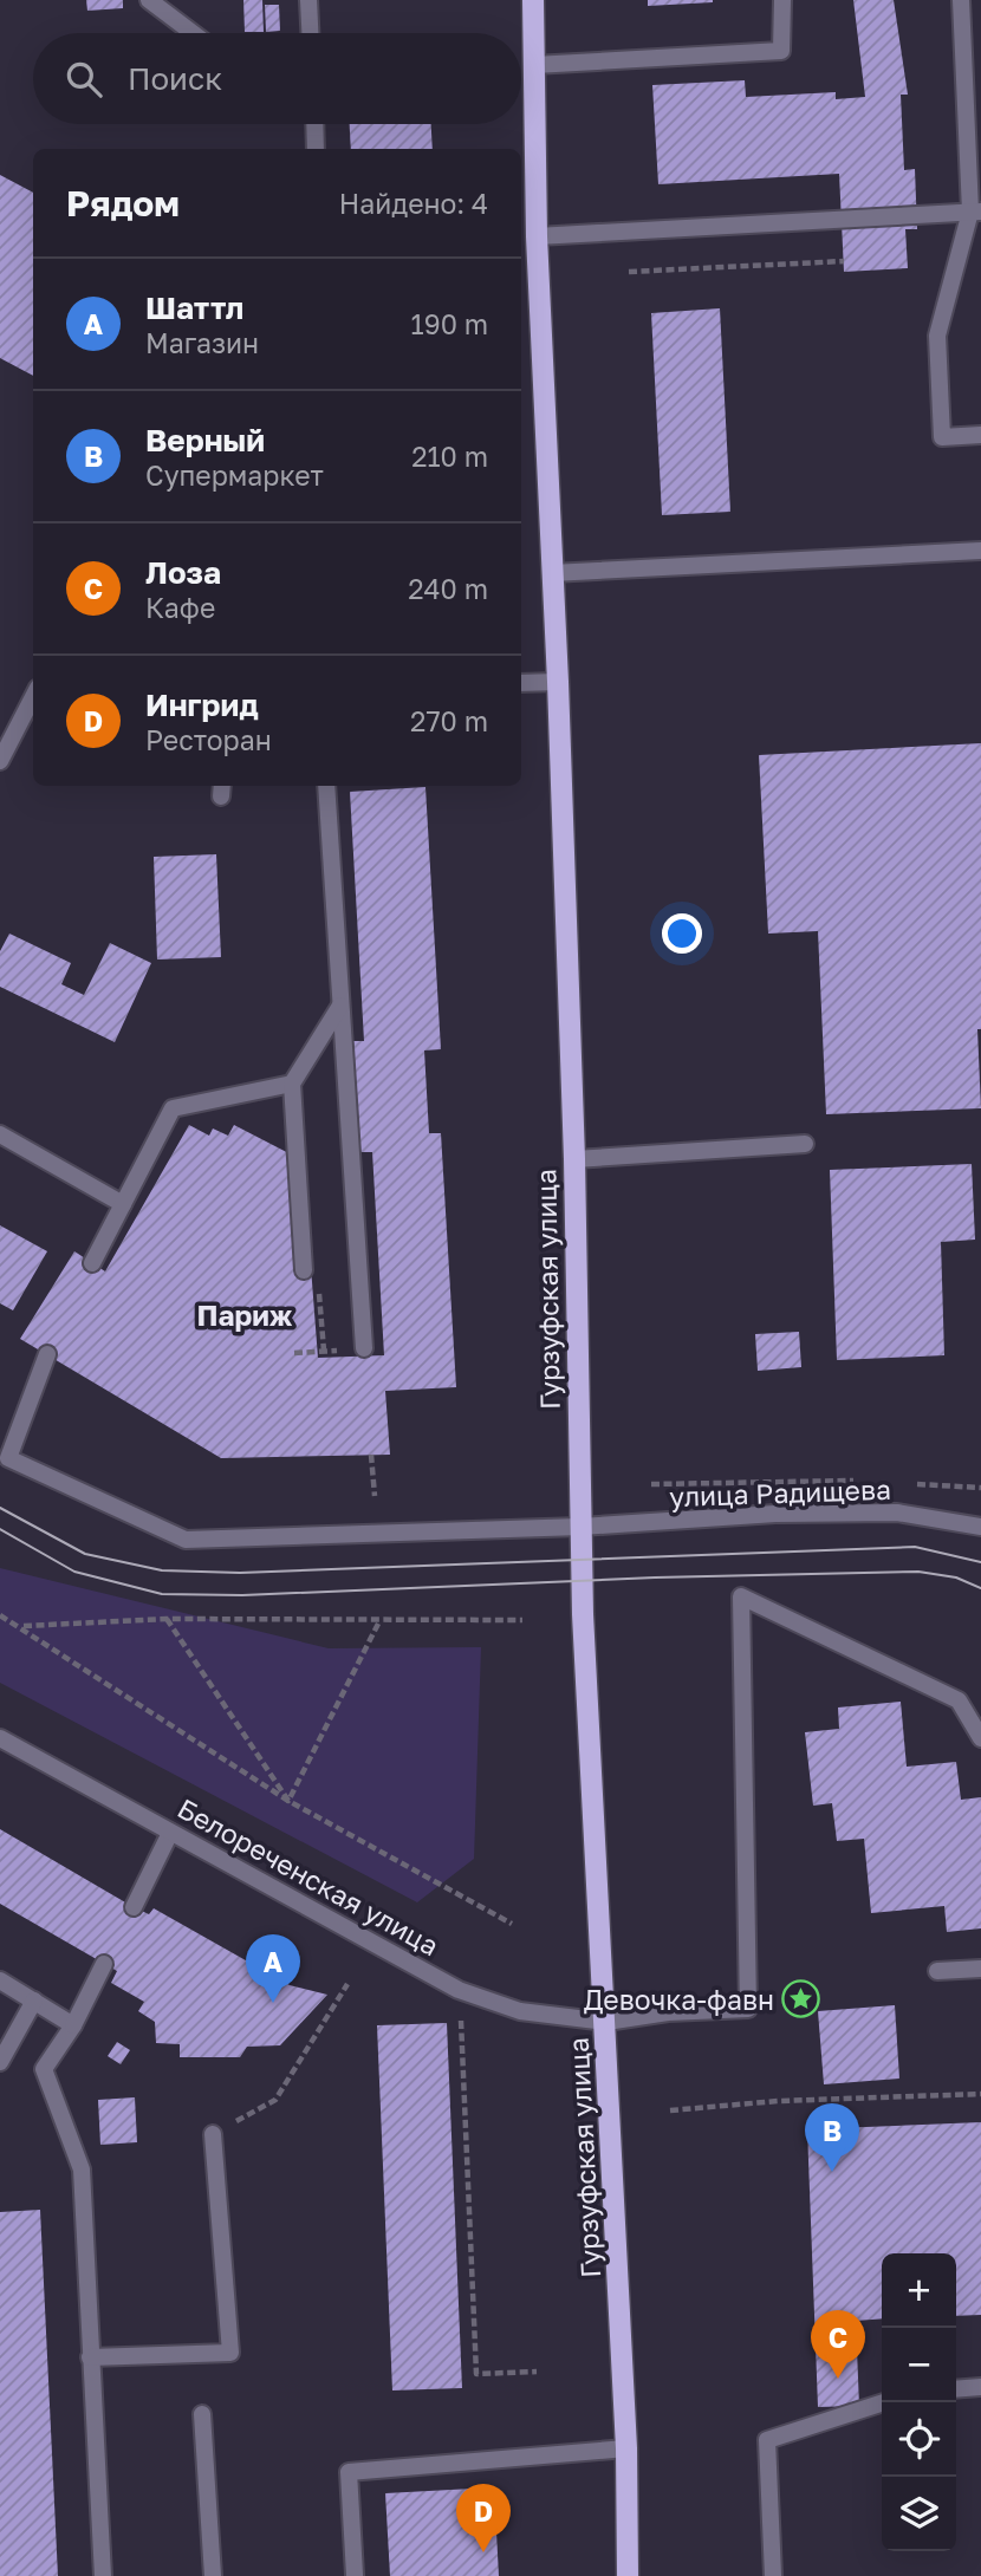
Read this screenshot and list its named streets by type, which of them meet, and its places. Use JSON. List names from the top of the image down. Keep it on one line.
{"streets":{"main road":["Гурзуфская улица"],"street":["улица Радищева","Белореченская улица"]},"crossings":[["Гурзуфская улица","улица Радищева"],["Гурзуфская улица","Белореченская улица"]],"districts":["Париж"],"places":{"place":["Девочка-фавн"]},"page":{"search":"Поиск","heading":["Рядом","Найдено: 4"],"list":[{"mark":"A","name":"Шаттл","note":"Магазин","value":"190 m"},{"mark":"B","name":"Верный","note":"Супермаркет","value":"210 m"},{"mark":"C","name":"Лоза","note":"Кафе","value":"240 m"},{"mark":"D","name":"Ингрид","note":"Ресторан","value":"270 m"}],"pins":["A","B","C","D"],"map_buttons":["+","−"]}}
